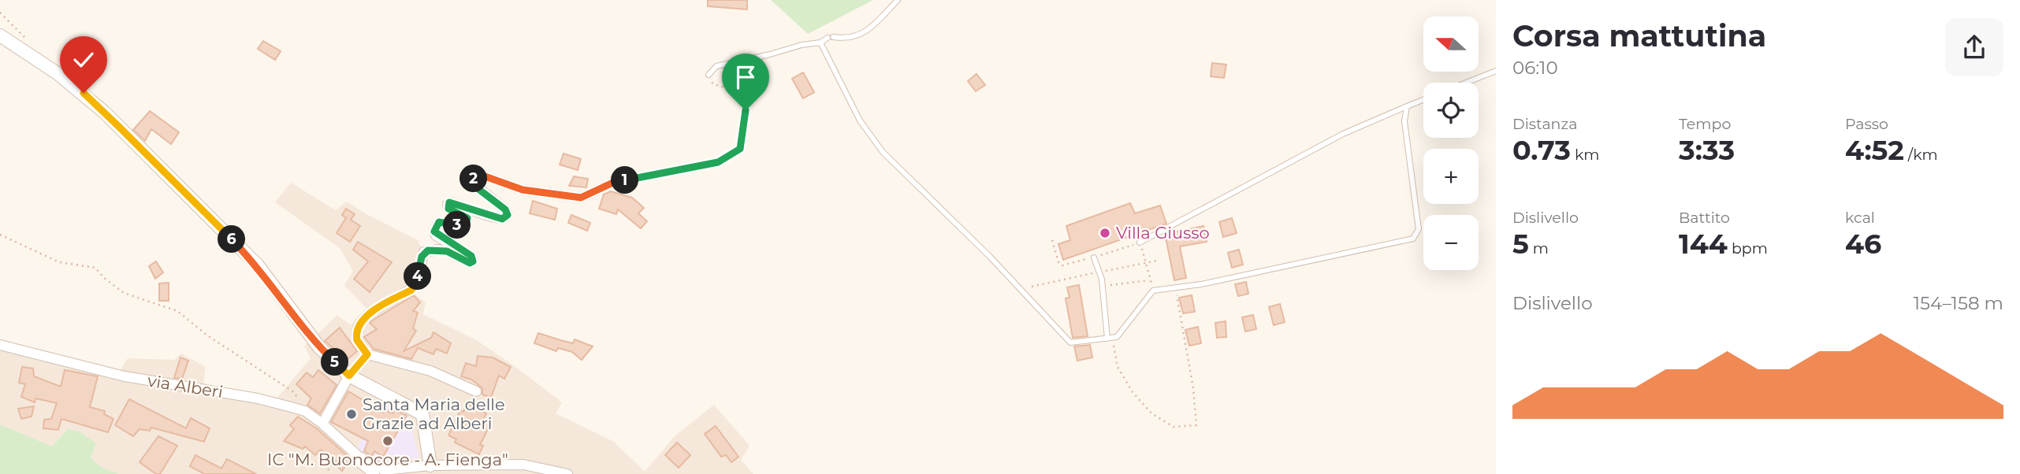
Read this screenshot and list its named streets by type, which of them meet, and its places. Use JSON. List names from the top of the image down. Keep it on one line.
{"streets":{"street":["via Alberi"]},"places":["Villa Giusso","Santa Maria delle Grazie ad Alberi","IC \"M. Buonocore - A. Fienga\""],"north":"left","page":{"heading":["Corsa mattutina","06:10"],"map_buttons":["+","−"],"stats":[["Distanza","0.73 km"],["Tempo","3:33"],["Passo","4:52 /km"],["Dislivello","5 m"],["Battito","144 bpm"],["kcal","46"]],"pins":["2","1","3","6","4","5"],"chart":["Dislivello","154–158 m"]}}
